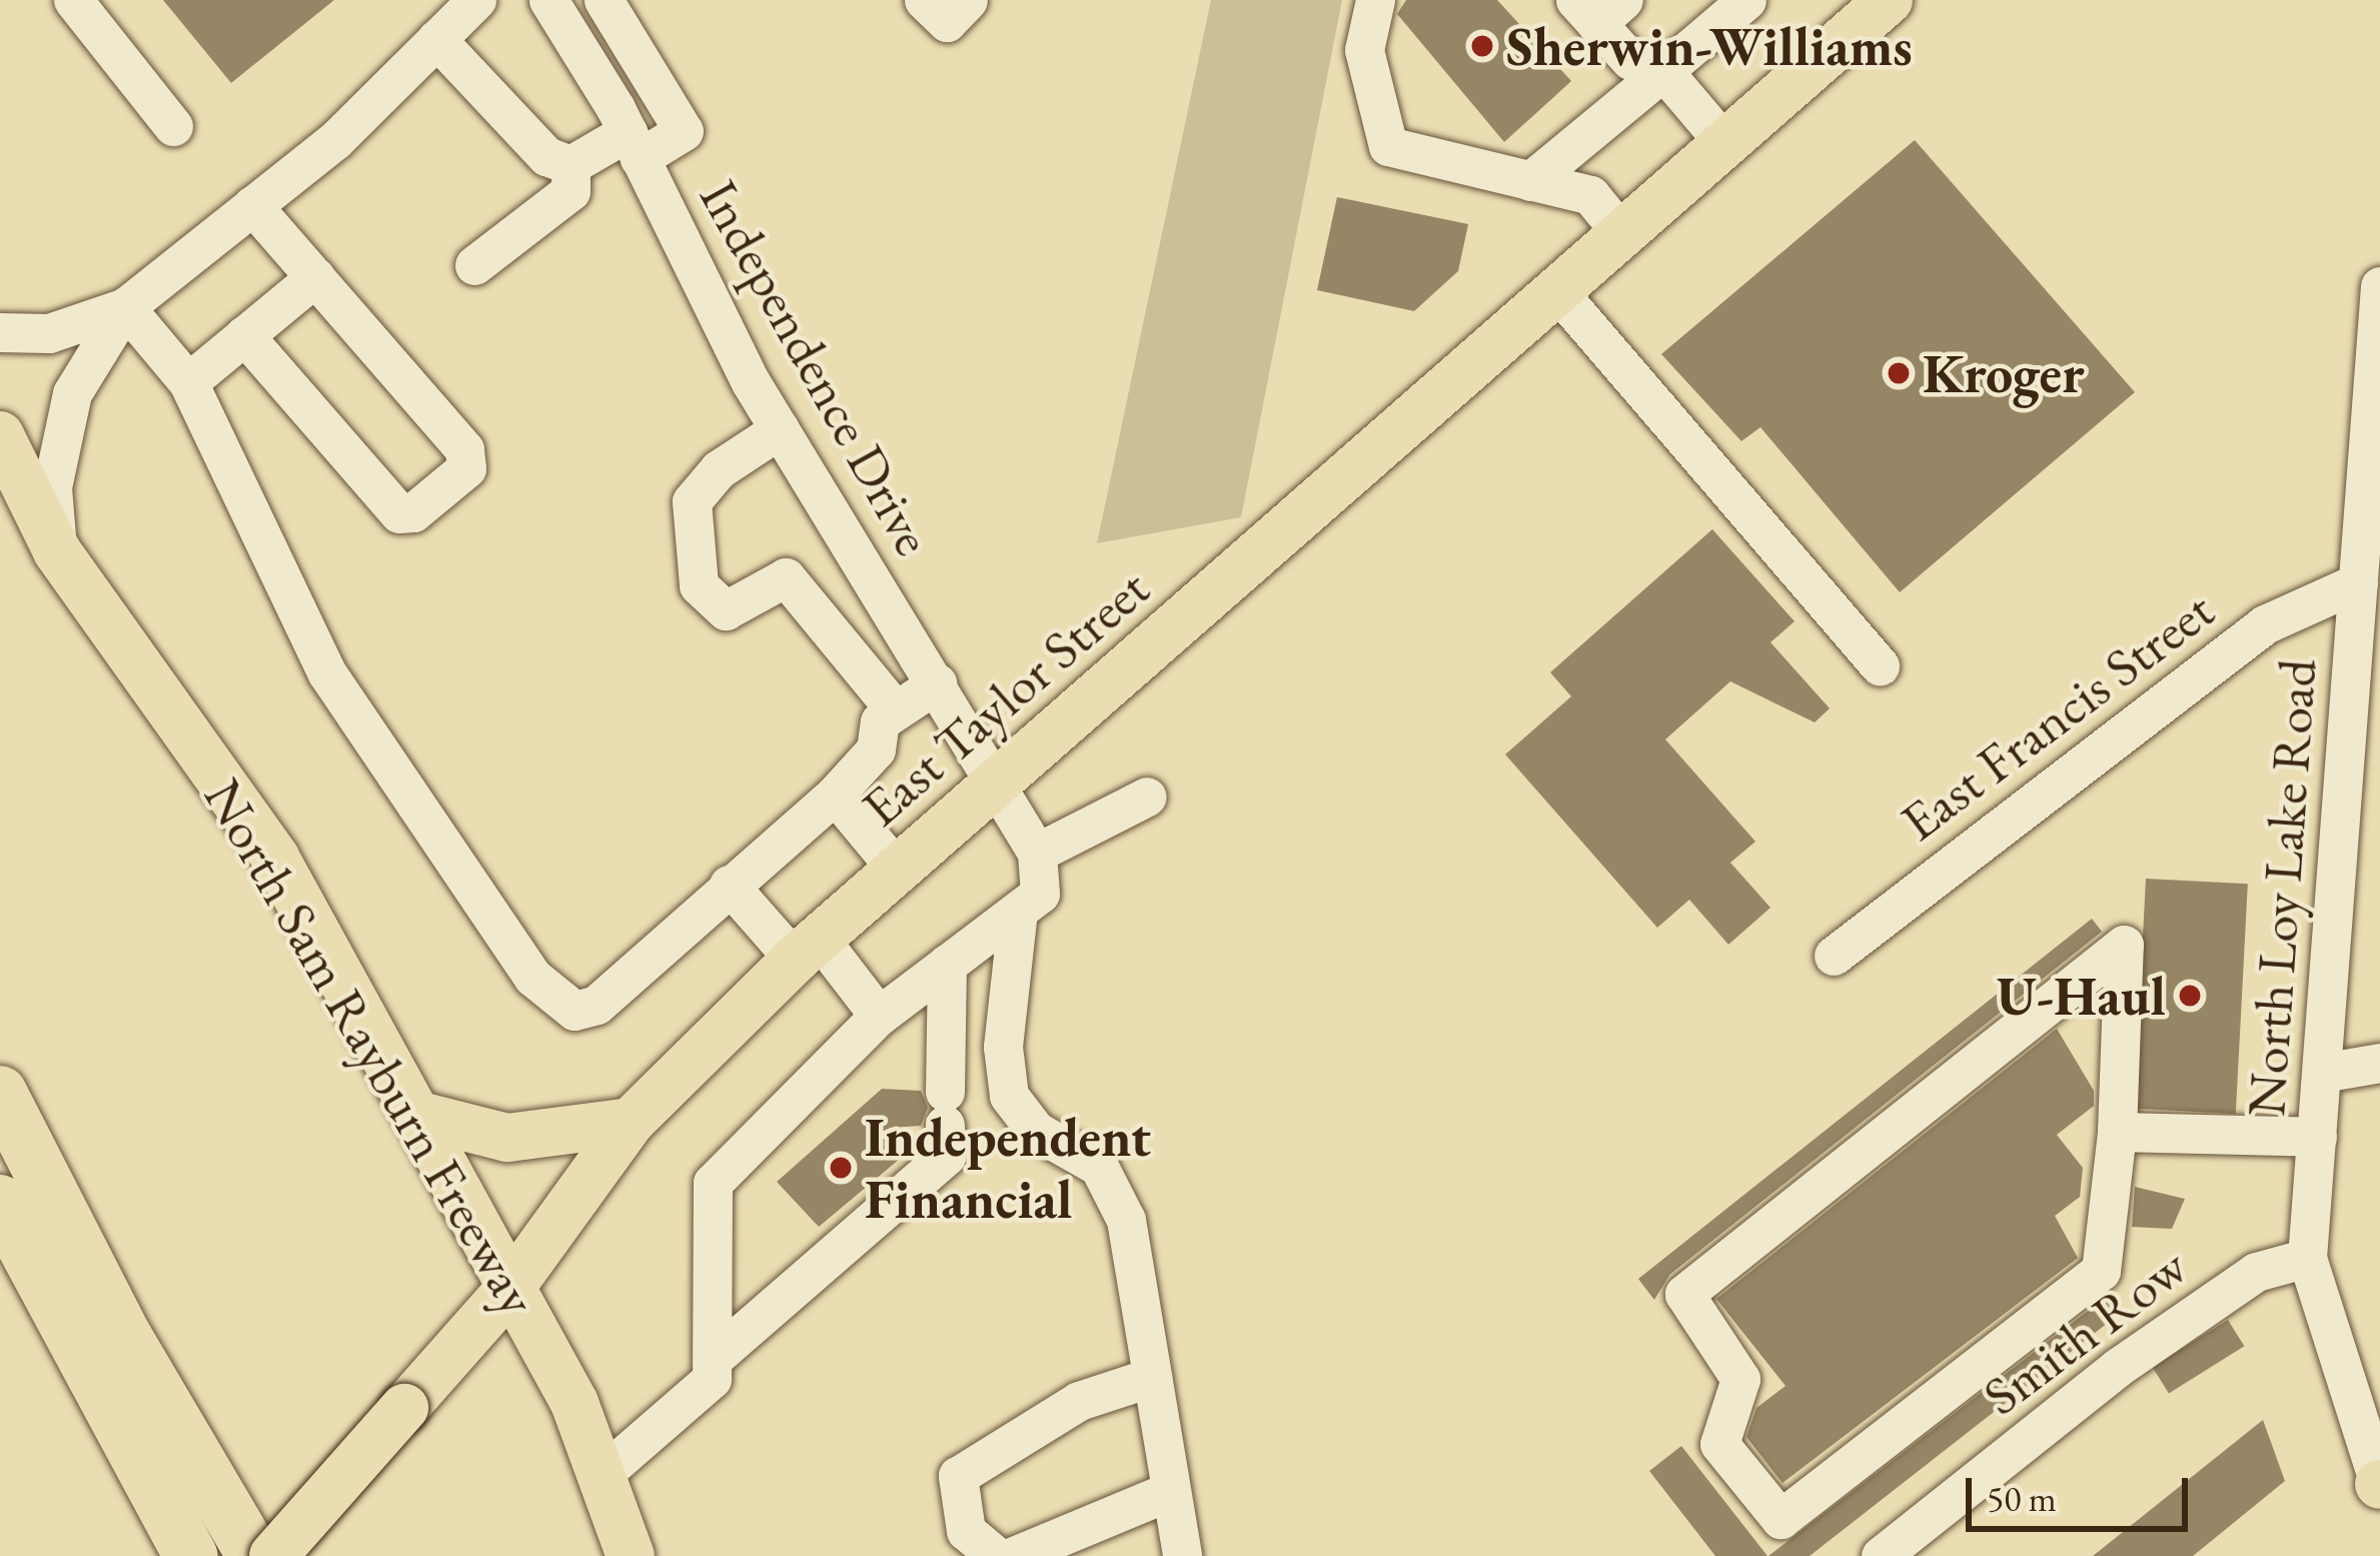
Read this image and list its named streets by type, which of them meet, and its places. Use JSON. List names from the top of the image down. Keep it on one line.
{"streets":{"main road":["East Taylor Street","North Sam Rayburn Freeway"],"street":["Independence Drive","East Francis Street","North Loy Lake Road","Smith Row"]},"crossings":[["Independence Drive","East Taylor Street"],["East Taylor Street","North Sam Rayburn Freeway"],["East Francis Street","North Loy Lake Road"],["North Loy Lake Road","Smith Row"]],"places":["Sherwin-Williams","Kroger","U-Haul","Independent Financial"],"scale_bar":"50 m"}
